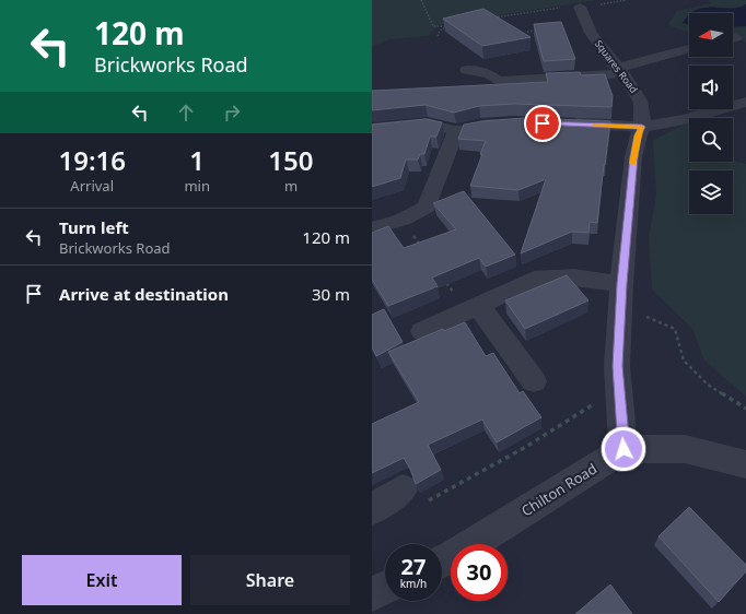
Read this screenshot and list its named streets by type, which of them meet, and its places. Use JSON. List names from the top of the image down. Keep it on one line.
{"streets":{"street":["Squares Road","Chilton Road"]},"north":"left","page":{"turn":["120 m","Brickworks Road"],"eta":["19:16","Arrival","1","min","150","m"],"list":[{"name":"Turn left","note":"Brickworks Road","value":"120 m"},{"name":"Arrive at destination","value":"30 m"}],"speed":"27 km/h","limit":"30","buttons":["Exit","Share"]}}
